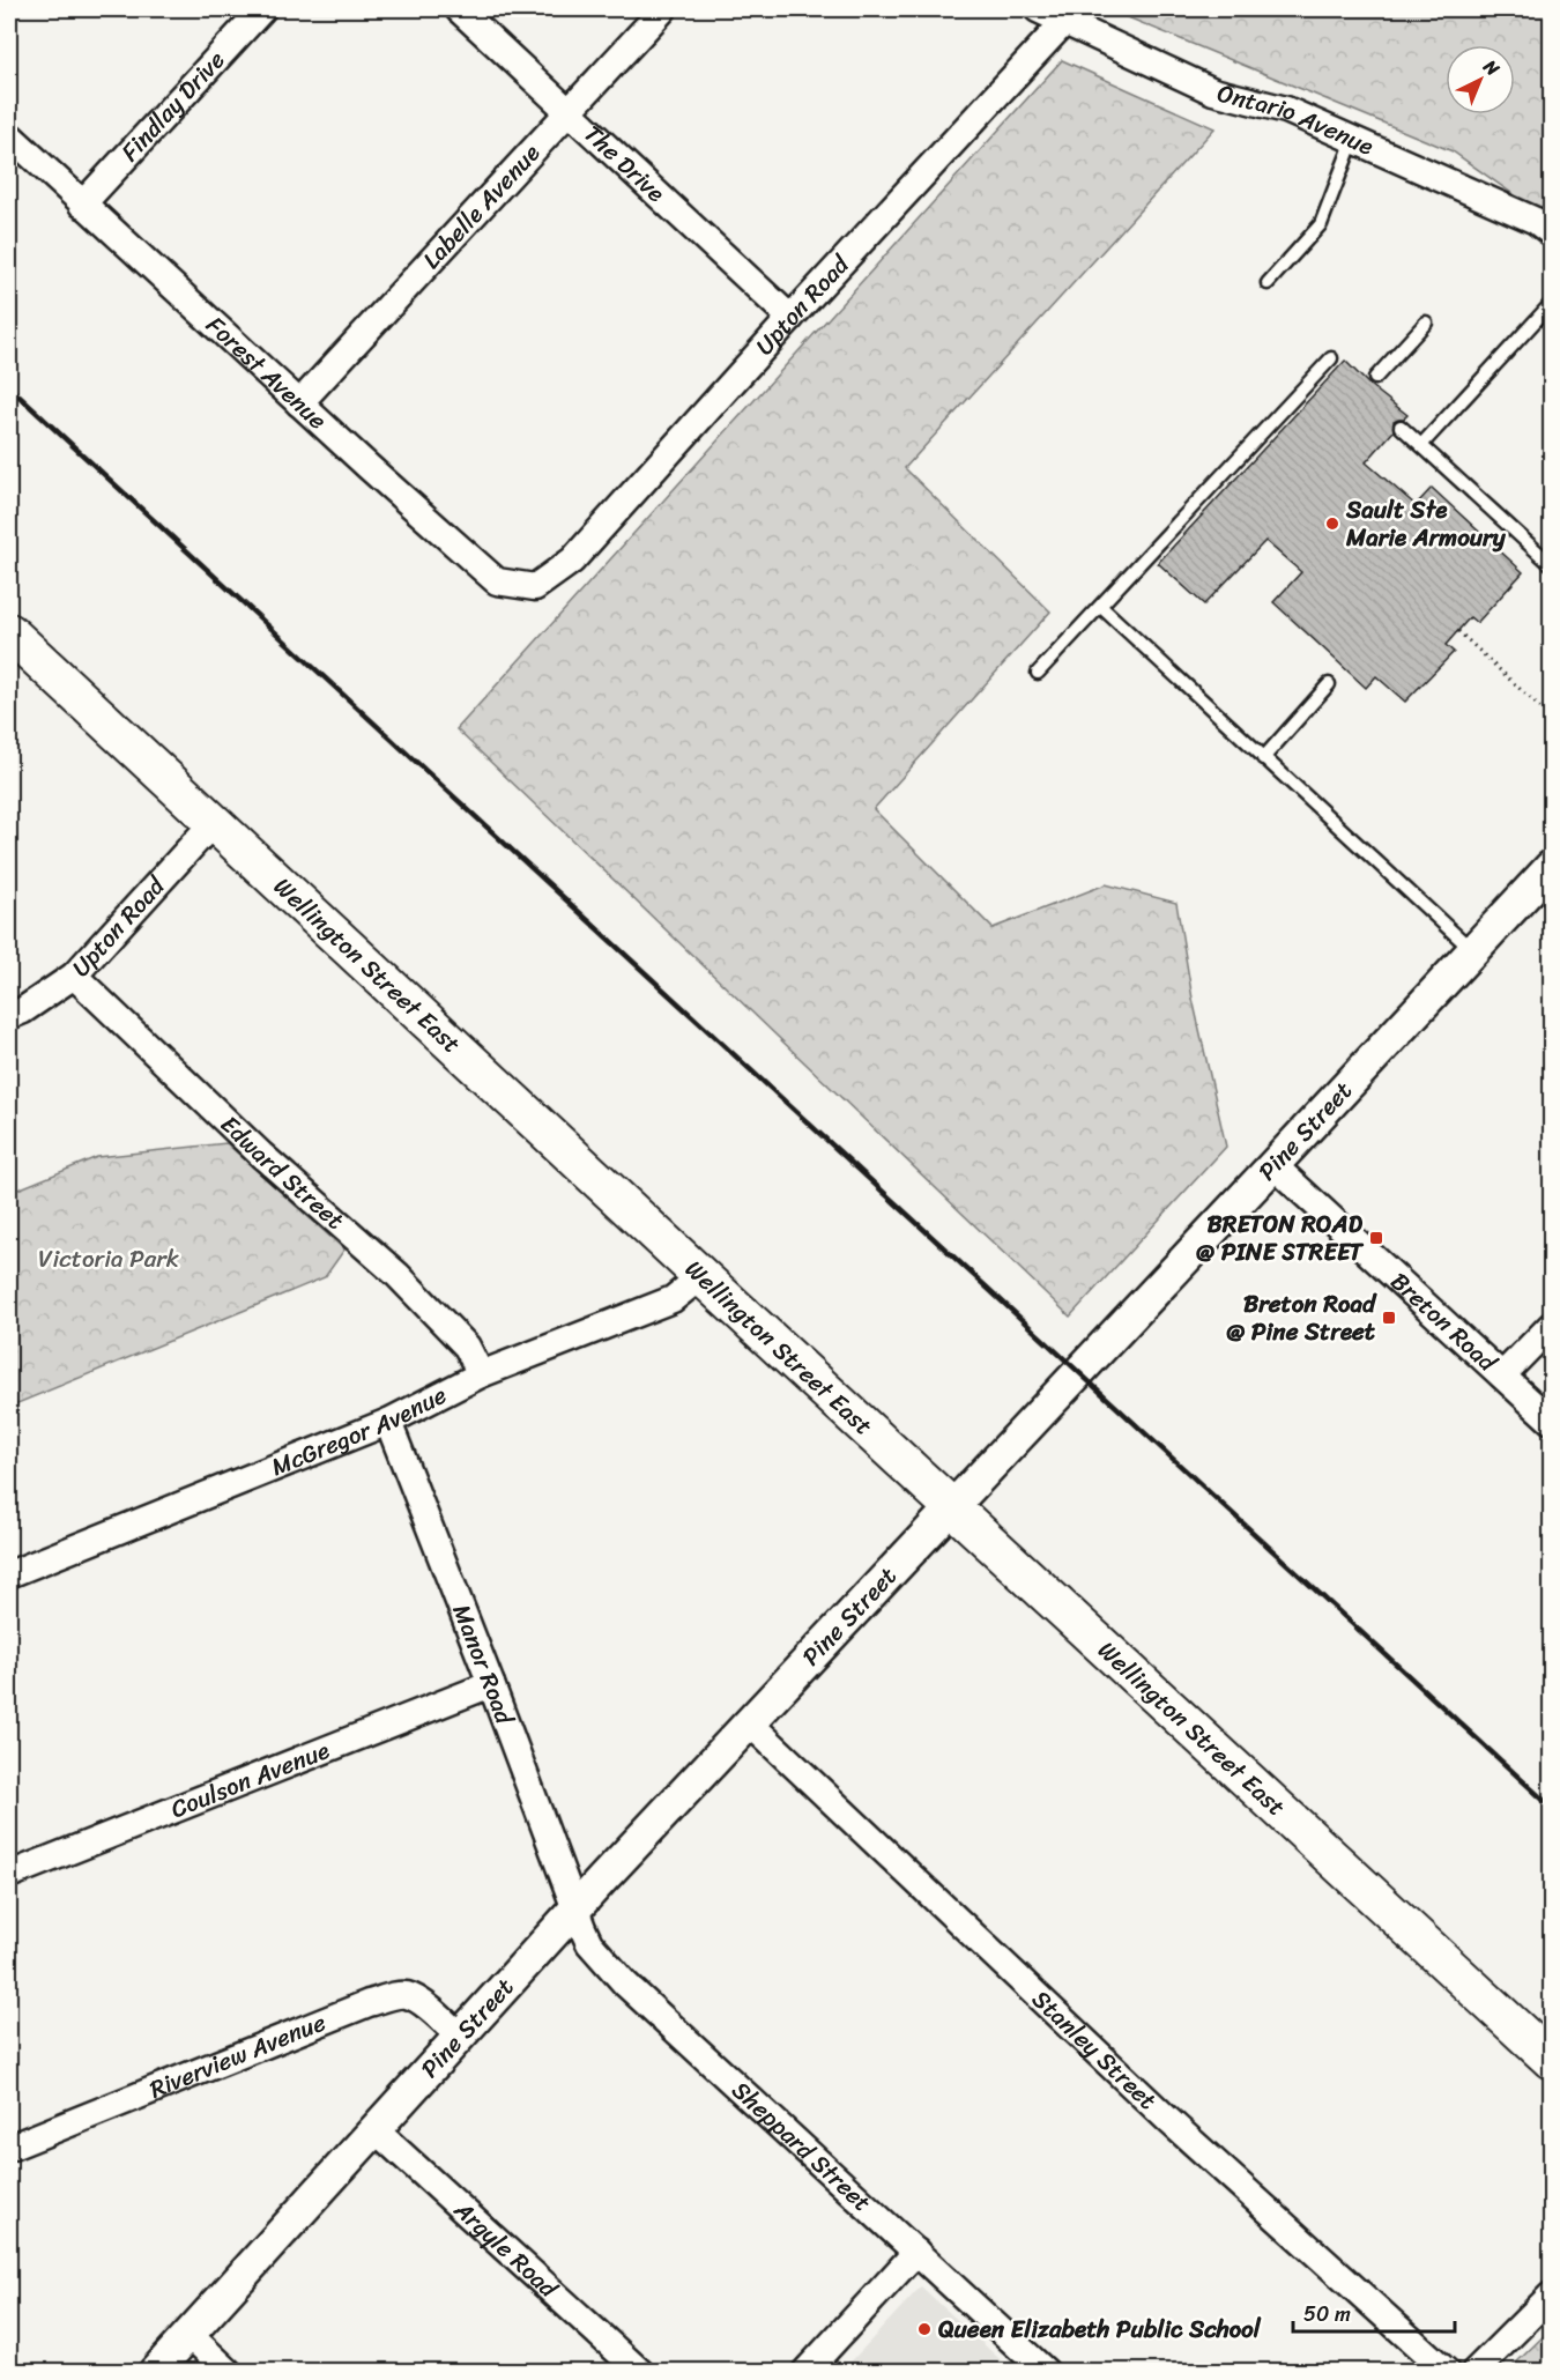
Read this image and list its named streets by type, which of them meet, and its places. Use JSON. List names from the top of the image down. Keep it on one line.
{"streets":{"main road":["Wellington Street East"],"street":["Findlay Drive","Ontario Avenue","The Drive","Labelle Avenue","Upton Road","Forest Avenue","Pine Street","Edward Street","Breton Road","McGregor Avenue","Manor Road","Coulson Avenue","Stanley Street","Riverview Avenue","Sheppard Street","Argyle Road"]},"crossings":[["Findlay Drive","Forest Avenue"],["Ontario Avenue","Upton Road"],["The Drive","Labelle Avenue"],["The Drive","Upton Road"],["Labelle Avenue","Forest Avenue"],["Upton Road","Forest Avenue"],["Upton Road","Wellington Street East"],["Upton Road","Edward Street"],["Wellington Street East","Pine Street"],["Wellington Street East","McGregor Avenue"],["Pine Street","Breton Road"],["Pine Street","Manor Road"],["Pine Street","Stanley Street"],["Pine Street","Riverview Avenue"],["Pine Street","Sheppard Street"],["Pine Street","Argyle Road"],["Edward Street","McGregor Avenue"],["McGregor Avenue","Manor Road"],["Manor Road","Coulson Avenue"],["Manor Road","Sheppard Street"]],"parks":["Victoria Park"],"places":{"other":["Sault Ste Marie Armoury","Queen Elizabeth Public School"],"transit":["BRETON ROAD @ PINE STREET","Breton Road @ Pine Street"]},"scale_bar":"50 m","north":"top right"}
